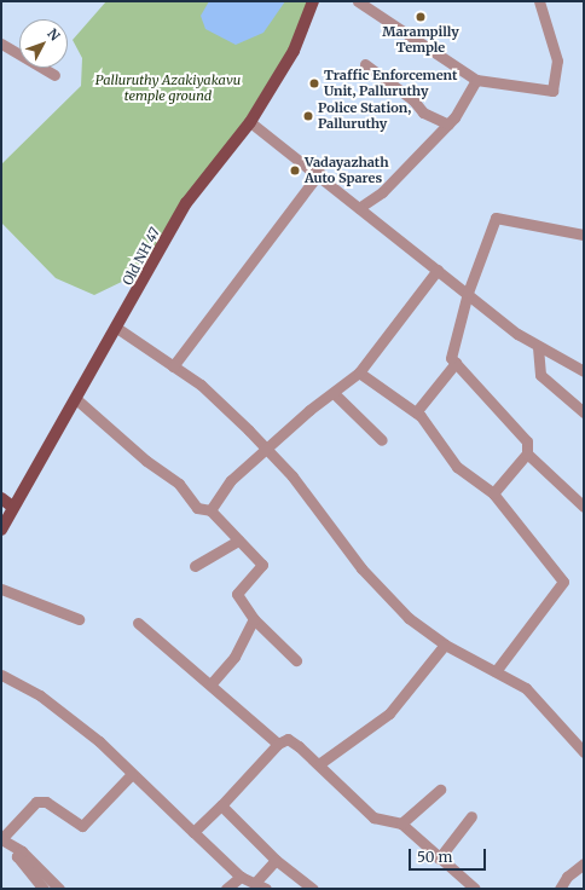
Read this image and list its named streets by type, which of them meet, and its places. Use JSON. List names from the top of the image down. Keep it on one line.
{"streets":{"main road":["Old NH 47"]},"parks":["Palluruthy Azakiyakavu temple ground"],"places":["Marampilly Temple","Traffic Enforcement Unit, Palluruthy","Police Station, Palluruthy","Vadayazhath Auto Spares"],"scale_bar":"50 m","north":"top right"}
